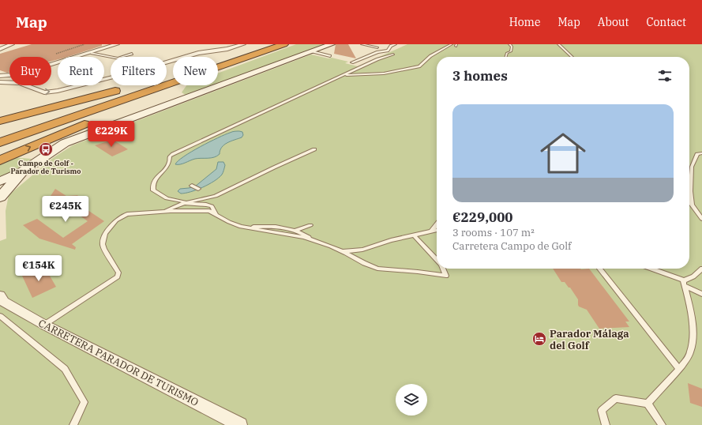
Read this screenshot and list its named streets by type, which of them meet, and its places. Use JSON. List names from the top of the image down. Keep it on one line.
{"streets":{"street":["CARRETERA PARADOR DE TURISMO"]},"places":{"bus stop":["Campo de Golf - Parador de Turismo"],"hotel":["Parador Málaga del Golf"]},"page":{"header":"Map","nav":["Home","Map","About","Contact"],"chip":["Buy","Rent","Filters","New"],"heading":"3 homes","list":[{"name":"€229,000","note":"3 rooms · 107 m² · Carretera Campo de Golf"}],"price":["€229K","€245K","€154K"]}}
